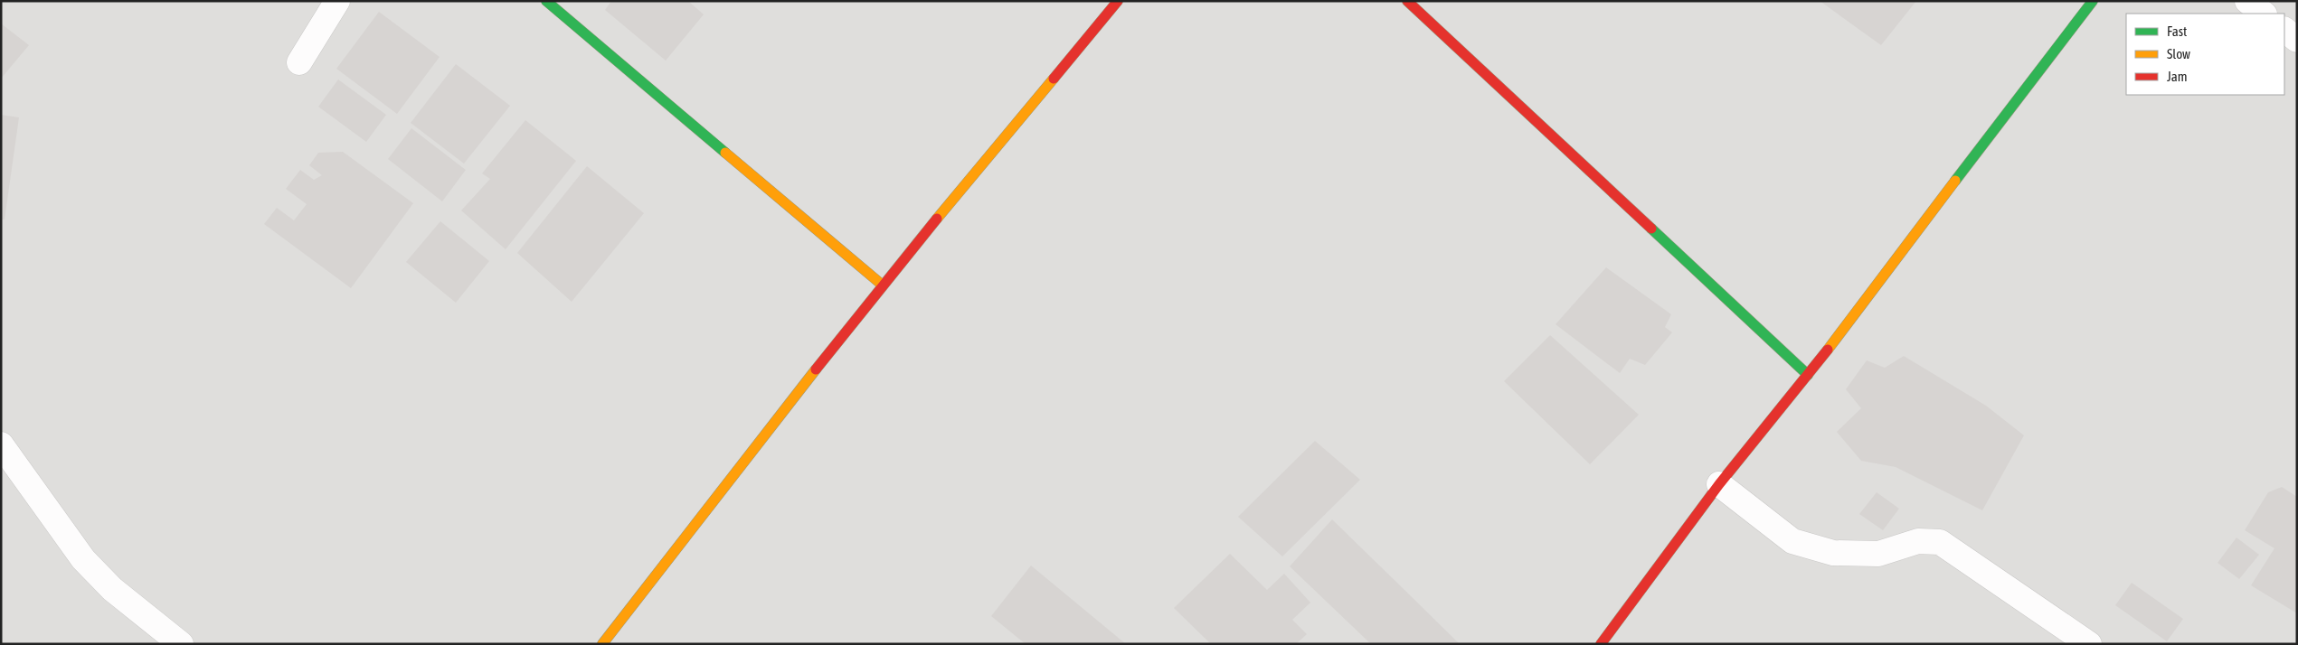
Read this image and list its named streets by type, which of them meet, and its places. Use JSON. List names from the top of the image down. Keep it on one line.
{"legend":["Fast","Slow","Jam"]}
